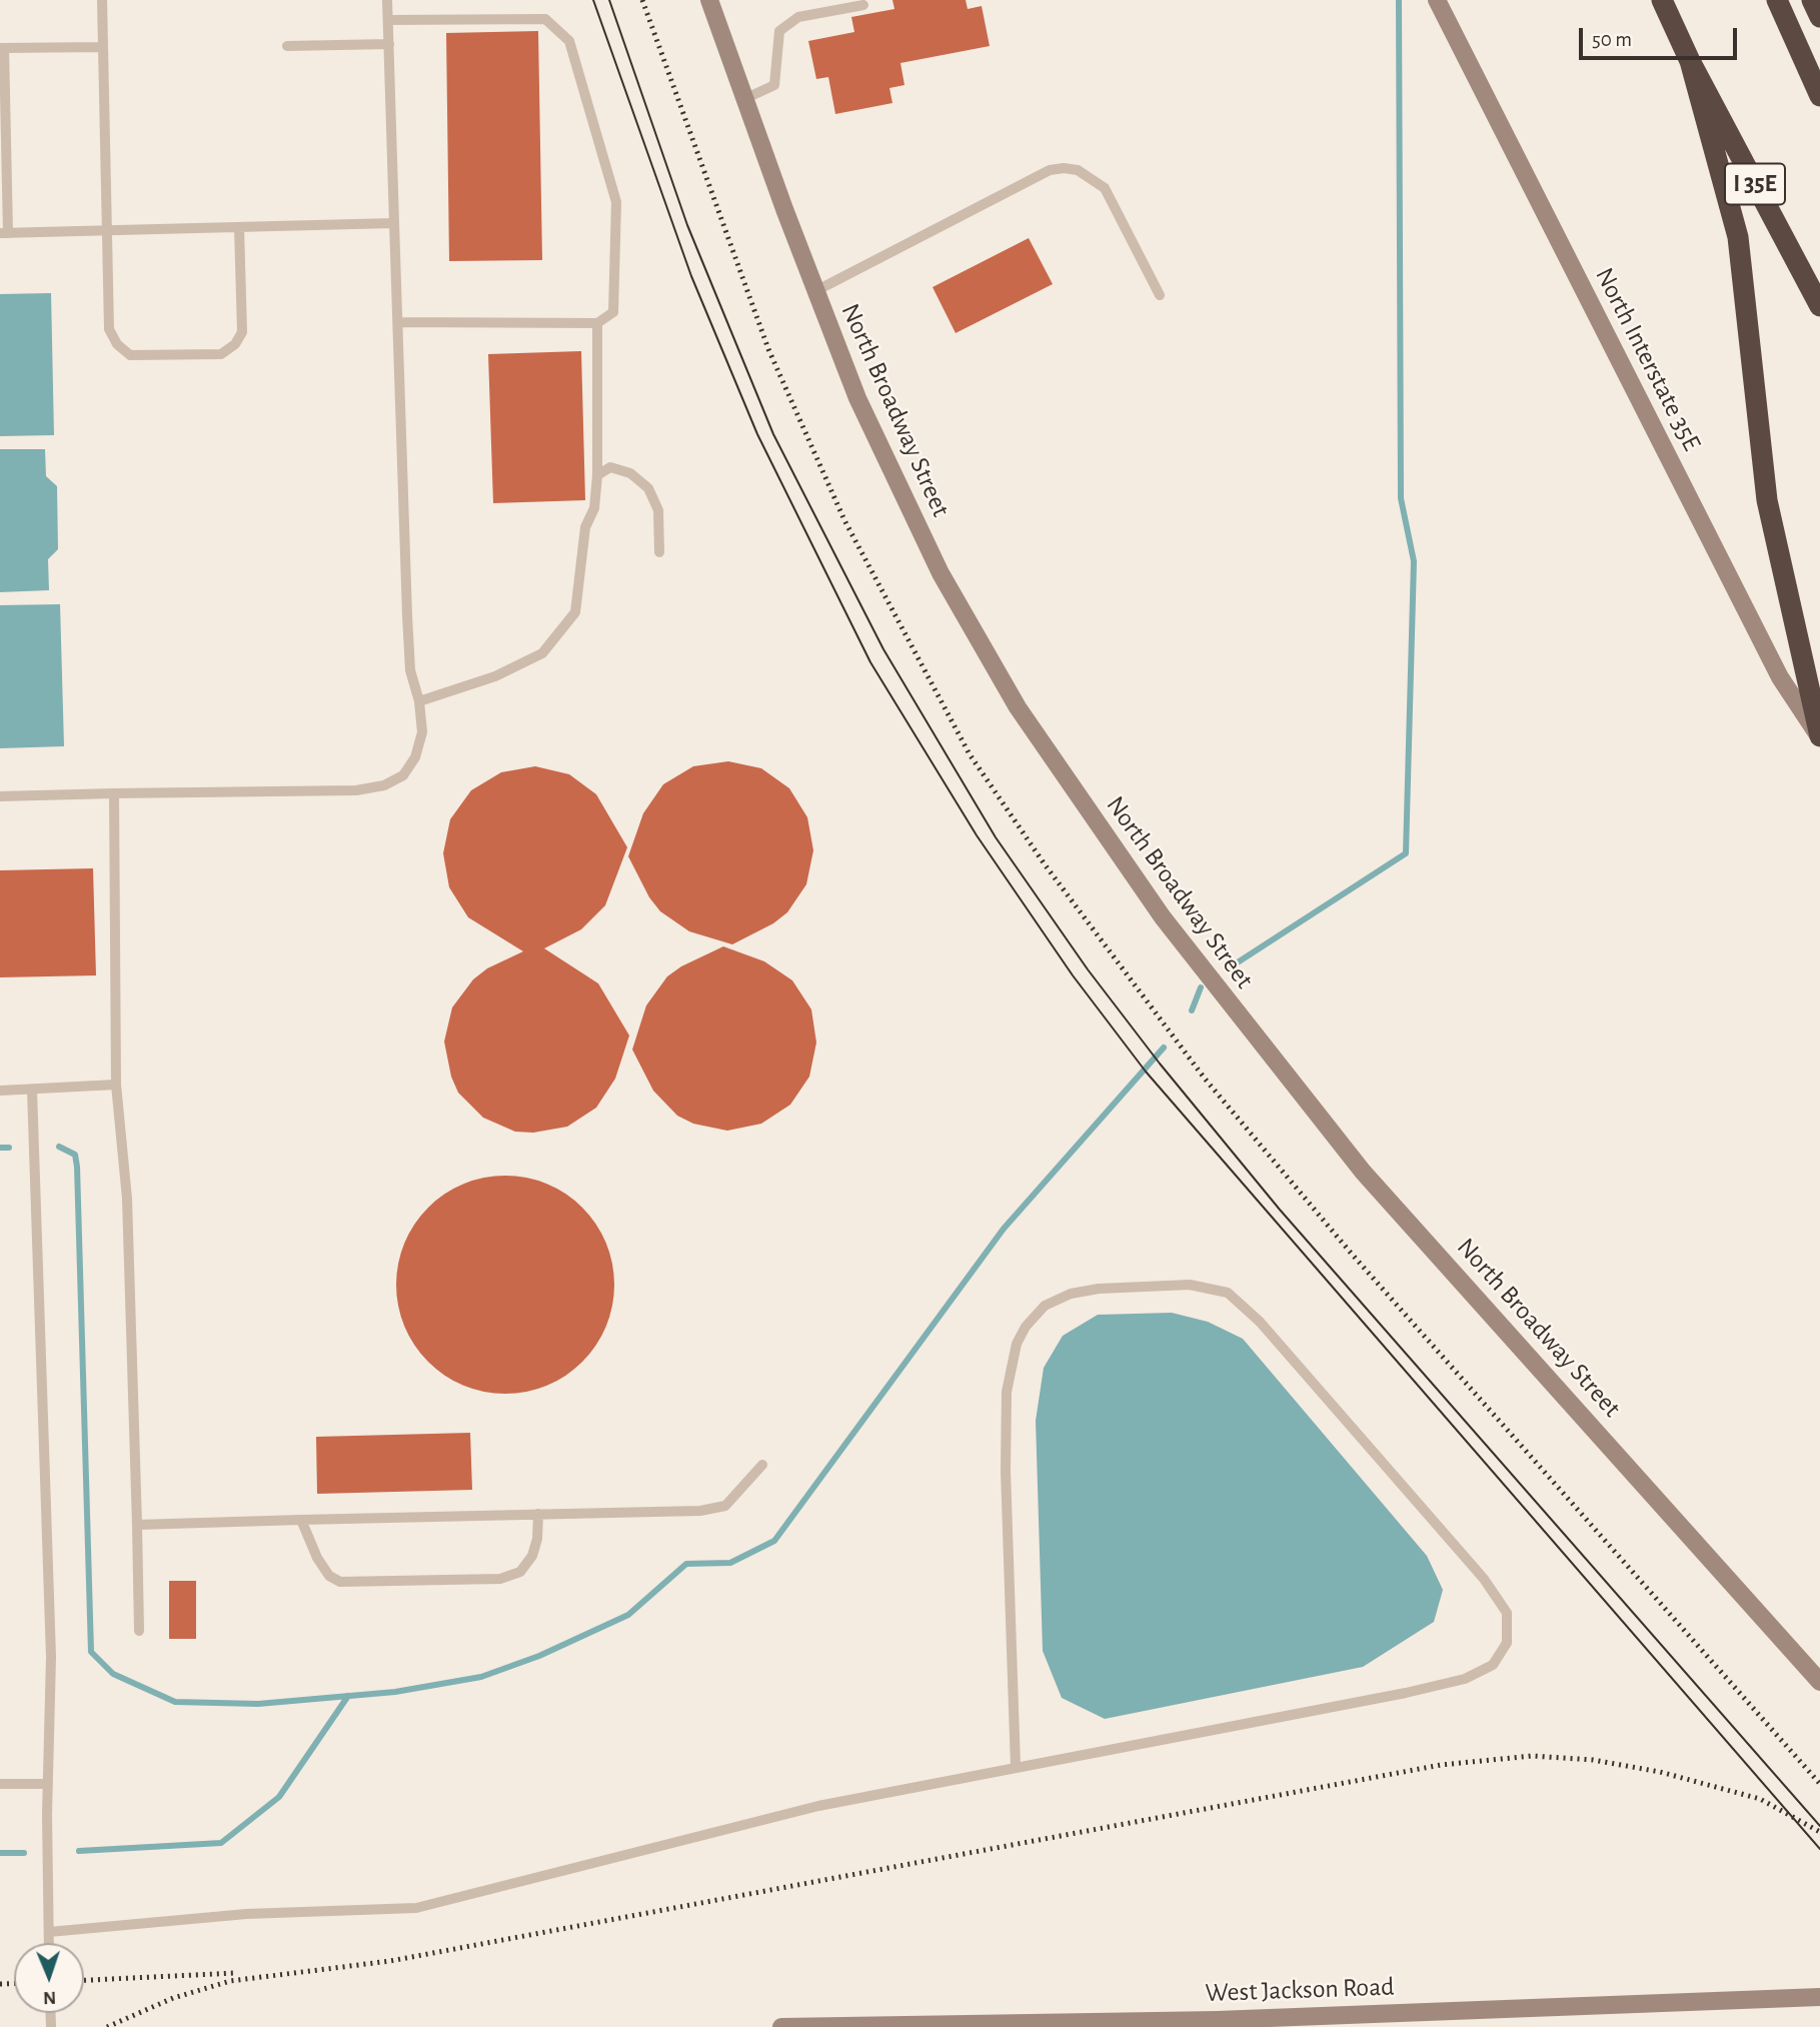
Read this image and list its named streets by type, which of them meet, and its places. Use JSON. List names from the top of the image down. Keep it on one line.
{"streets":{"highway":["I 35E"],"street":["North Interstate 35E","North Broadway Street","West Jackson Road"]},"scale_bar":"50 m","north":"bottom"}
